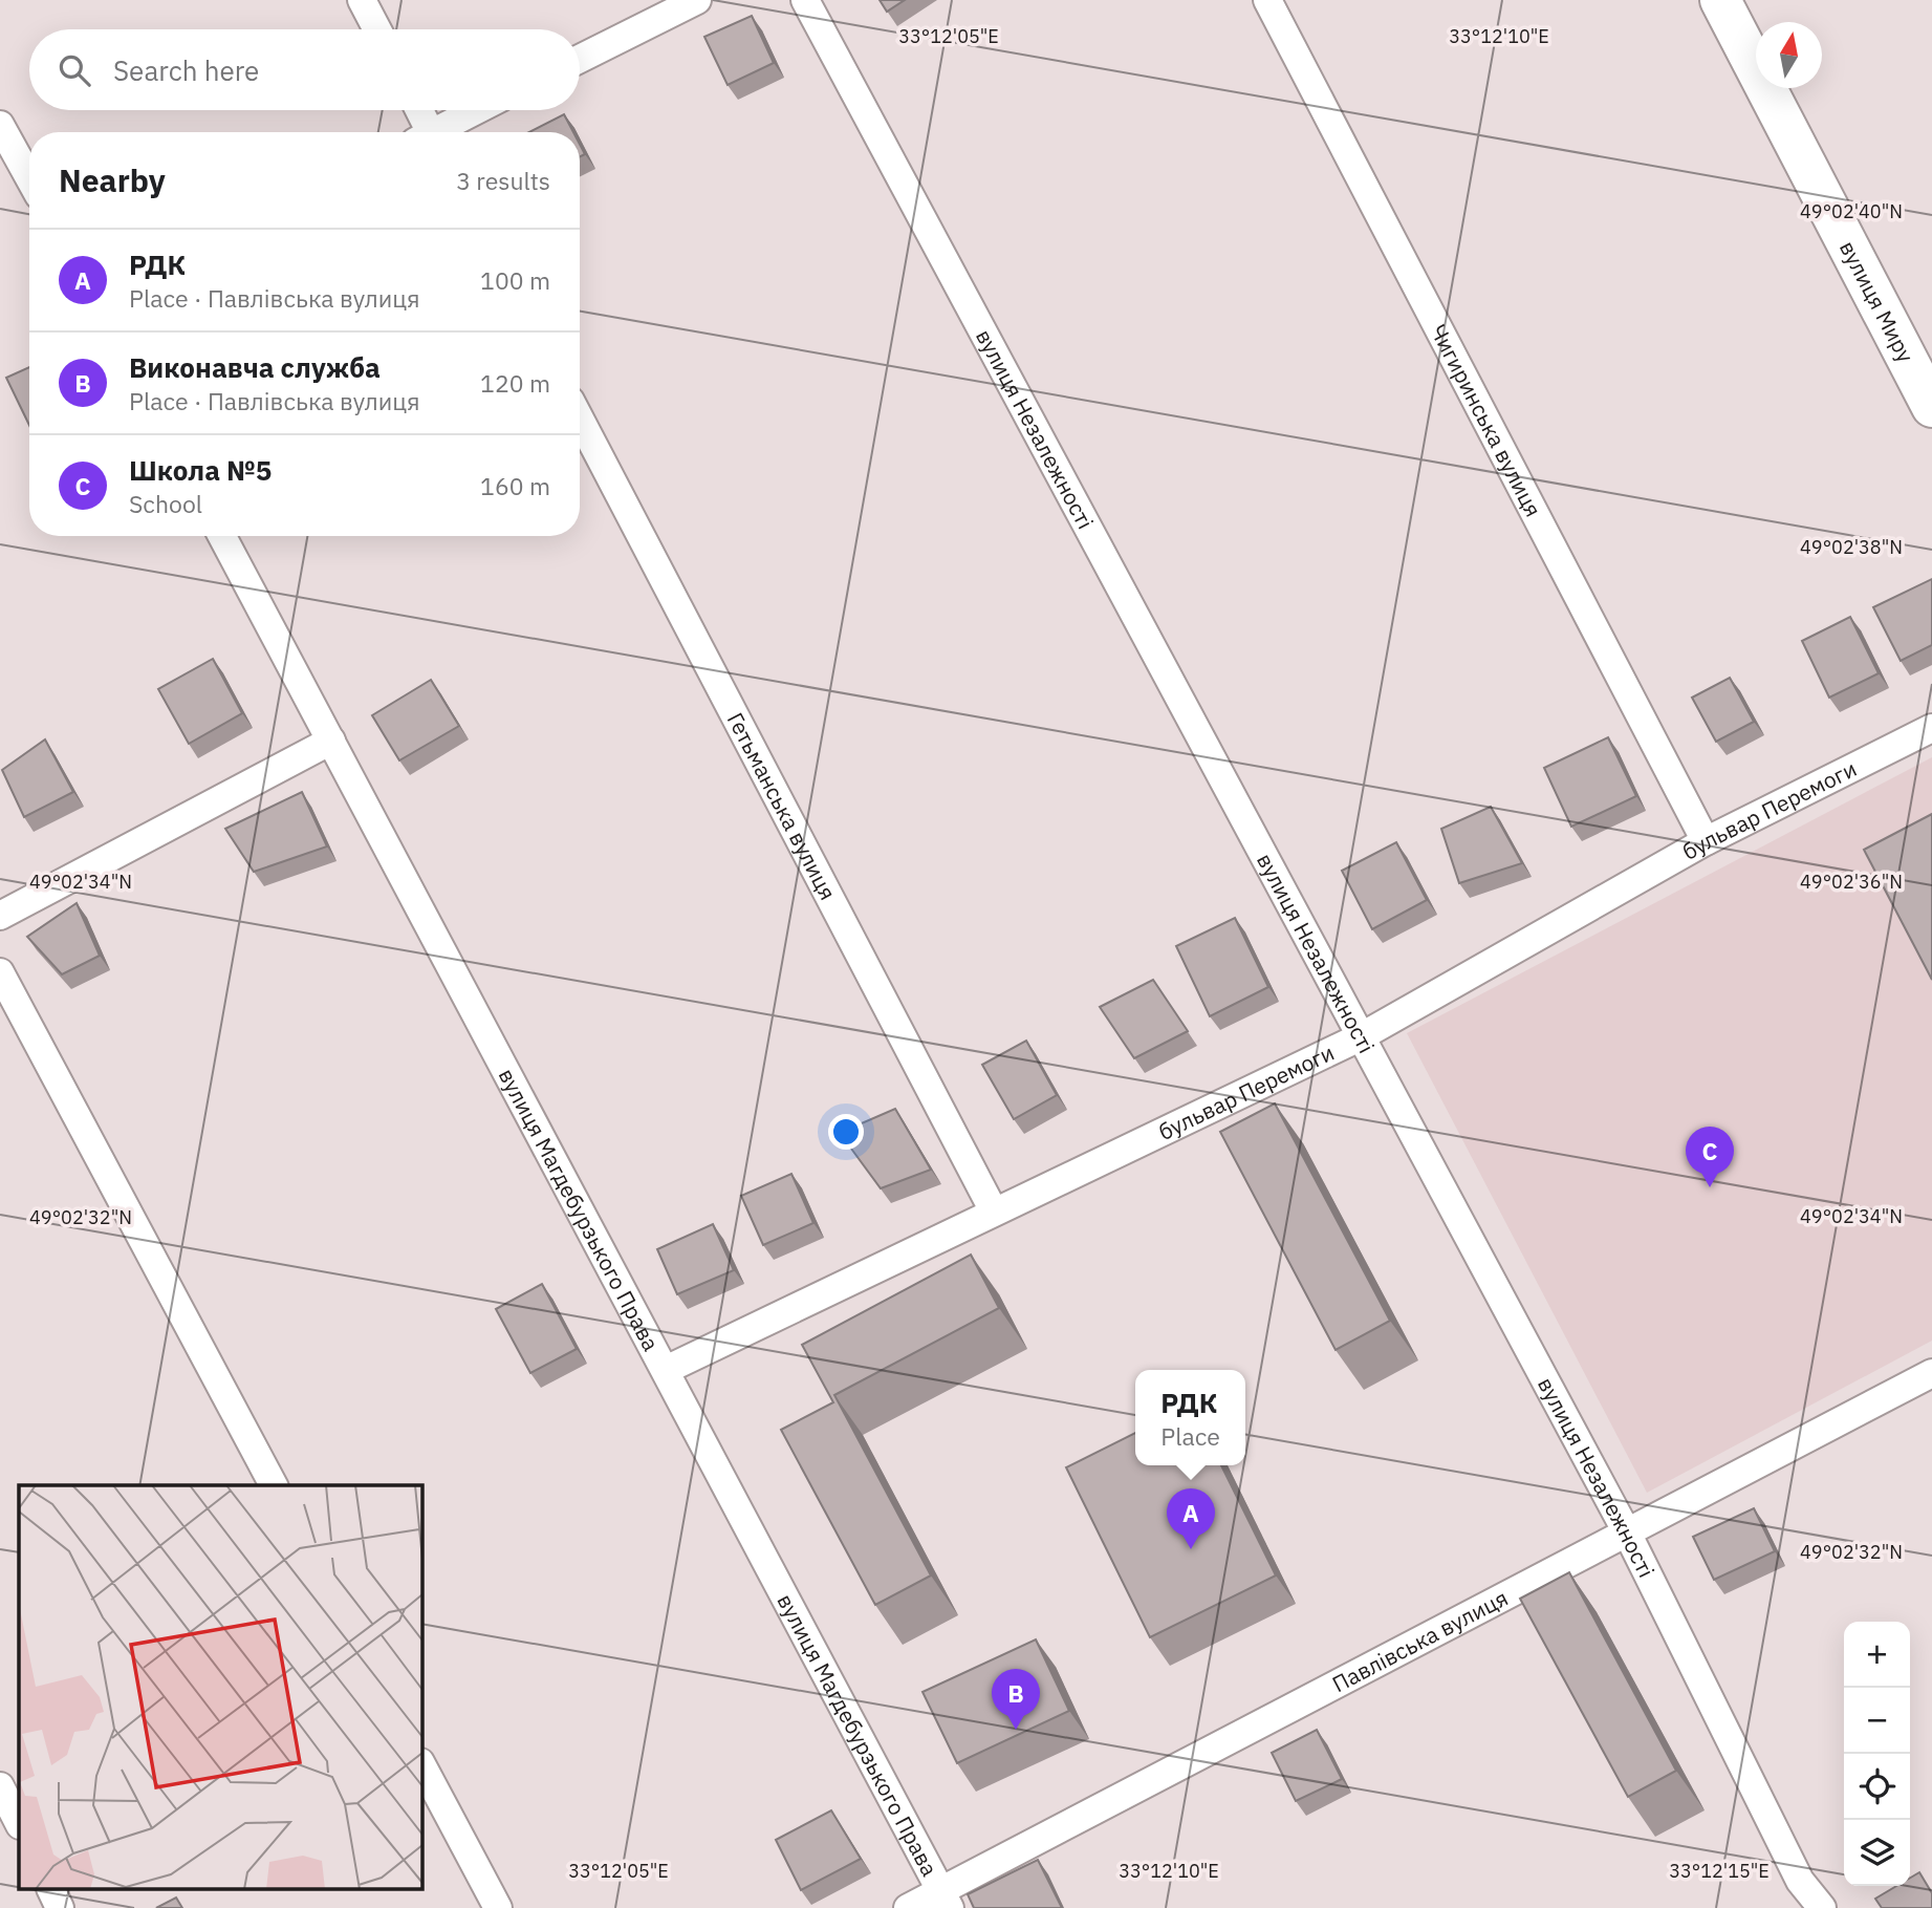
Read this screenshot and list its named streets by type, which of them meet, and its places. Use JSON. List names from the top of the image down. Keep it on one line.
{"streets":{"main road":["вулиця Миру"],"street":["Чигиринська вулиця","вулиця Незалежності","Гетьманська вулиця","бульвар Перемоги","вулиця Магдебурзького Права","Павлівська вулиця"]},"crossings":[["Чигиринська вулиця","бульвар Перемоги"],["вулиця Незалежності","бульвар Перемоги"],["вулиця Незалежності","Павлівська вулиця"],["Гетьманська вулиця","бульвар Перемоги"],["бульвар Перемоги","вулиця Магдебурзького Права"],["вулиця Магдебурзького Права","Павлівська вулиця"]],"north":"top","page":{"search":"Search here","heading":["Nearby","3 results"],"list":[{"mark":"A","name":"РДК","note":"Place · Павлівська вулиця","value":"100 m"},{"mark":"B","name":"Виконавча служба","note":"Place · Павлівська вулиця","value":"120 m"},{"mark":"C","name":"Школа №5","note":"School","value":"160 m"}],"pins":["C","A","B"],"popup":["РДК","Place"],"map_buttons":["+","−"]},"coordinates":["33°12'05\"E","33°12'10\"E","49°02'40\"N","49°02'38\"N","49°02'36\"N","49°02'34\"N","49°02'32\"N","33°12'15\"E"]}
